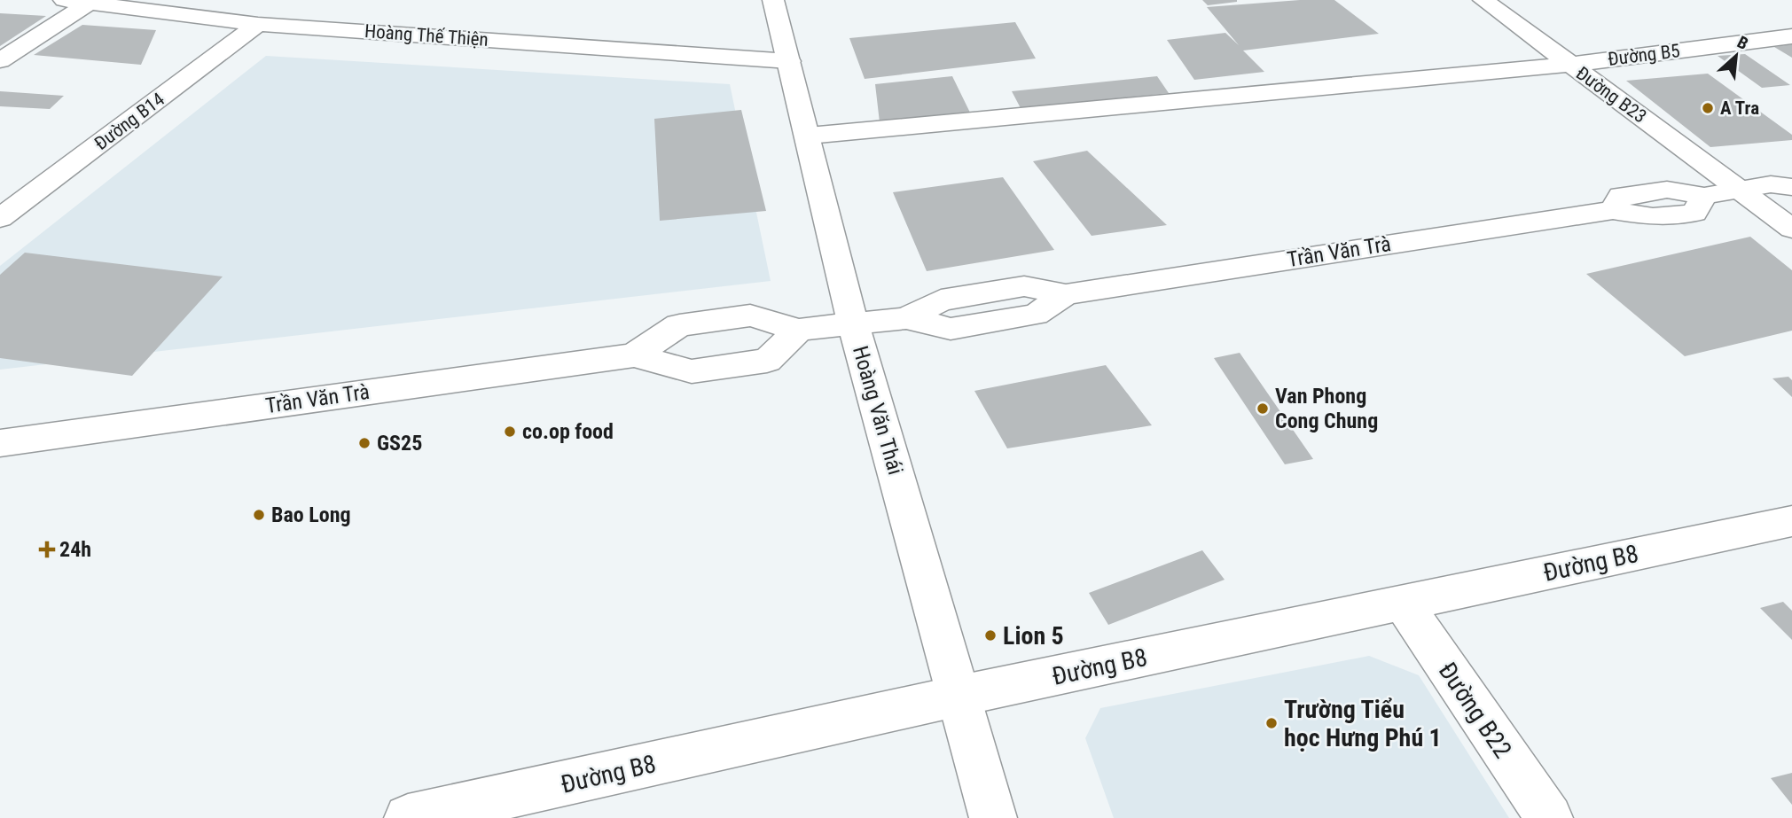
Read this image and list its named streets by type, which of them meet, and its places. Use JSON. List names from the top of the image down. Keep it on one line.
{"streets":{"street":["Hoàng Thế Thiện","Đường B5","Đường B23","Đường B14","Trần Văn Trà","Hoàng Văn Thái","Đường B8","Đường B22"]},"crossings":[["Hoàng Thế Thiện","Đường B14"],["Hoàng Thế Thiện","Hoàng Văn Thái"],["Đường B5","Đường B23"],["Đường B5","Hoàng Văn Thái"],["Đường B23","Trần Văn Trà"],["Trần Văn Trà","Hoàng Văn Thái"],["Hoàng Văn Thái","Đường B8"],["Đường B8","Đường B22"]],"places":{"other":["A Tra","Van Phong Cong Chung","co.op food","GS25","Bao Long","Lion 5","Trường Tiểu học Hưng Phú 1"],"health":["24h"]},"north":"top right"}
